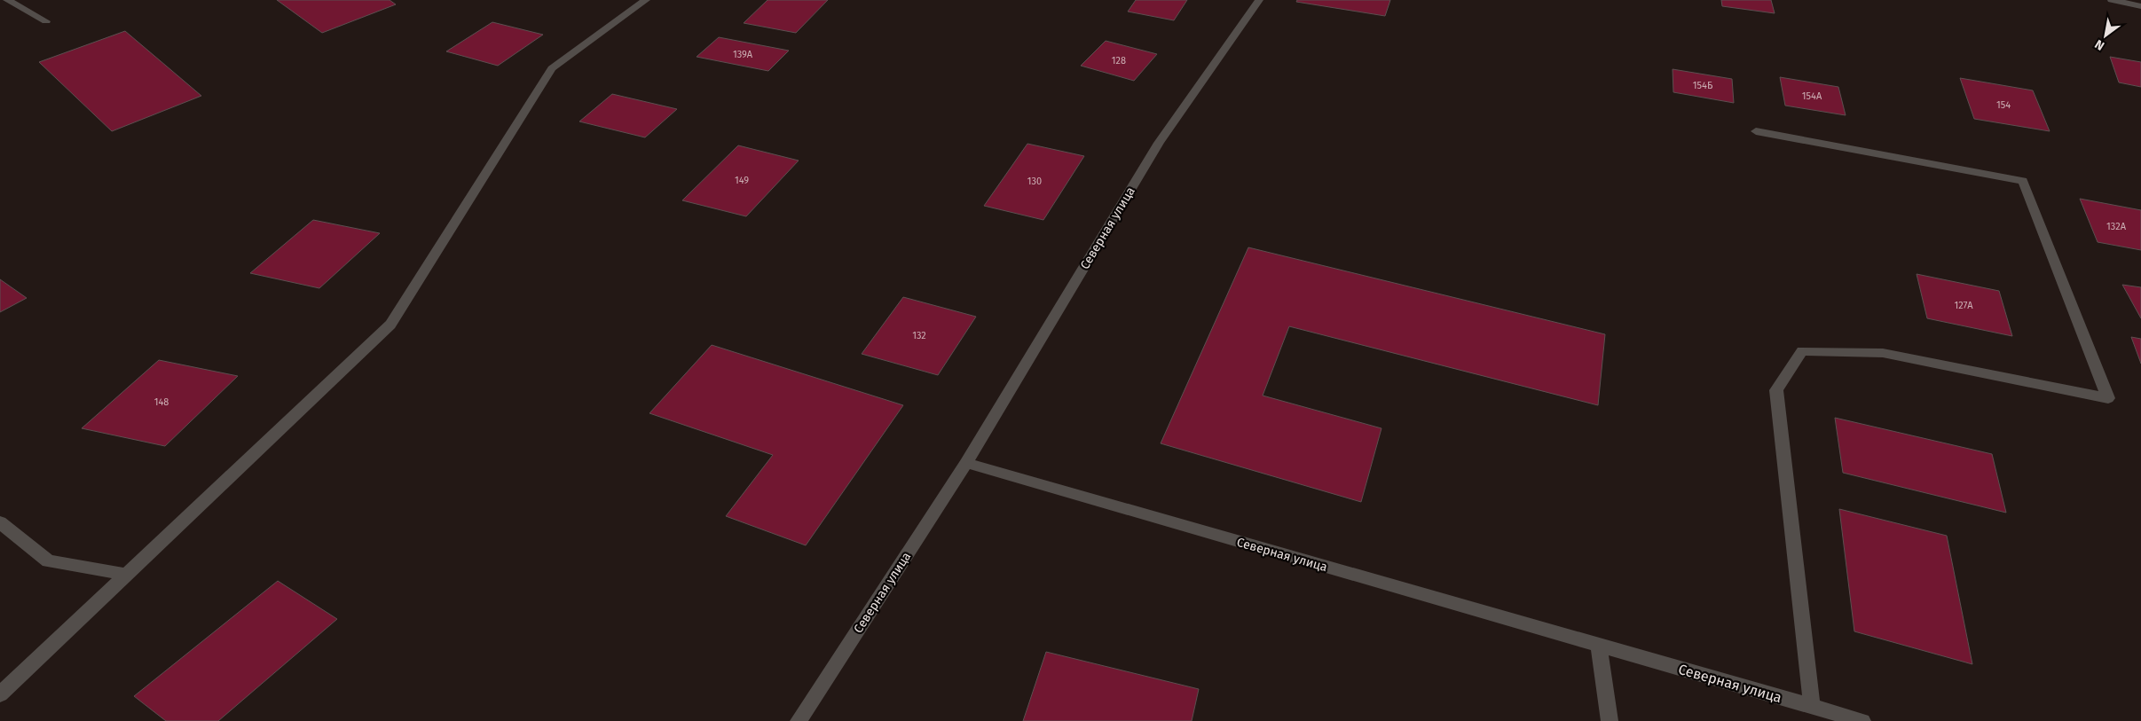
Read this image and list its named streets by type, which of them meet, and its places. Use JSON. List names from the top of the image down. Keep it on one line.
{"streets":{"street":["Северная улица"]},"house_numbers":["139А","128","154Б","154А","154","149","130","132А","127А","132","148"],"north":"bottom left"}
